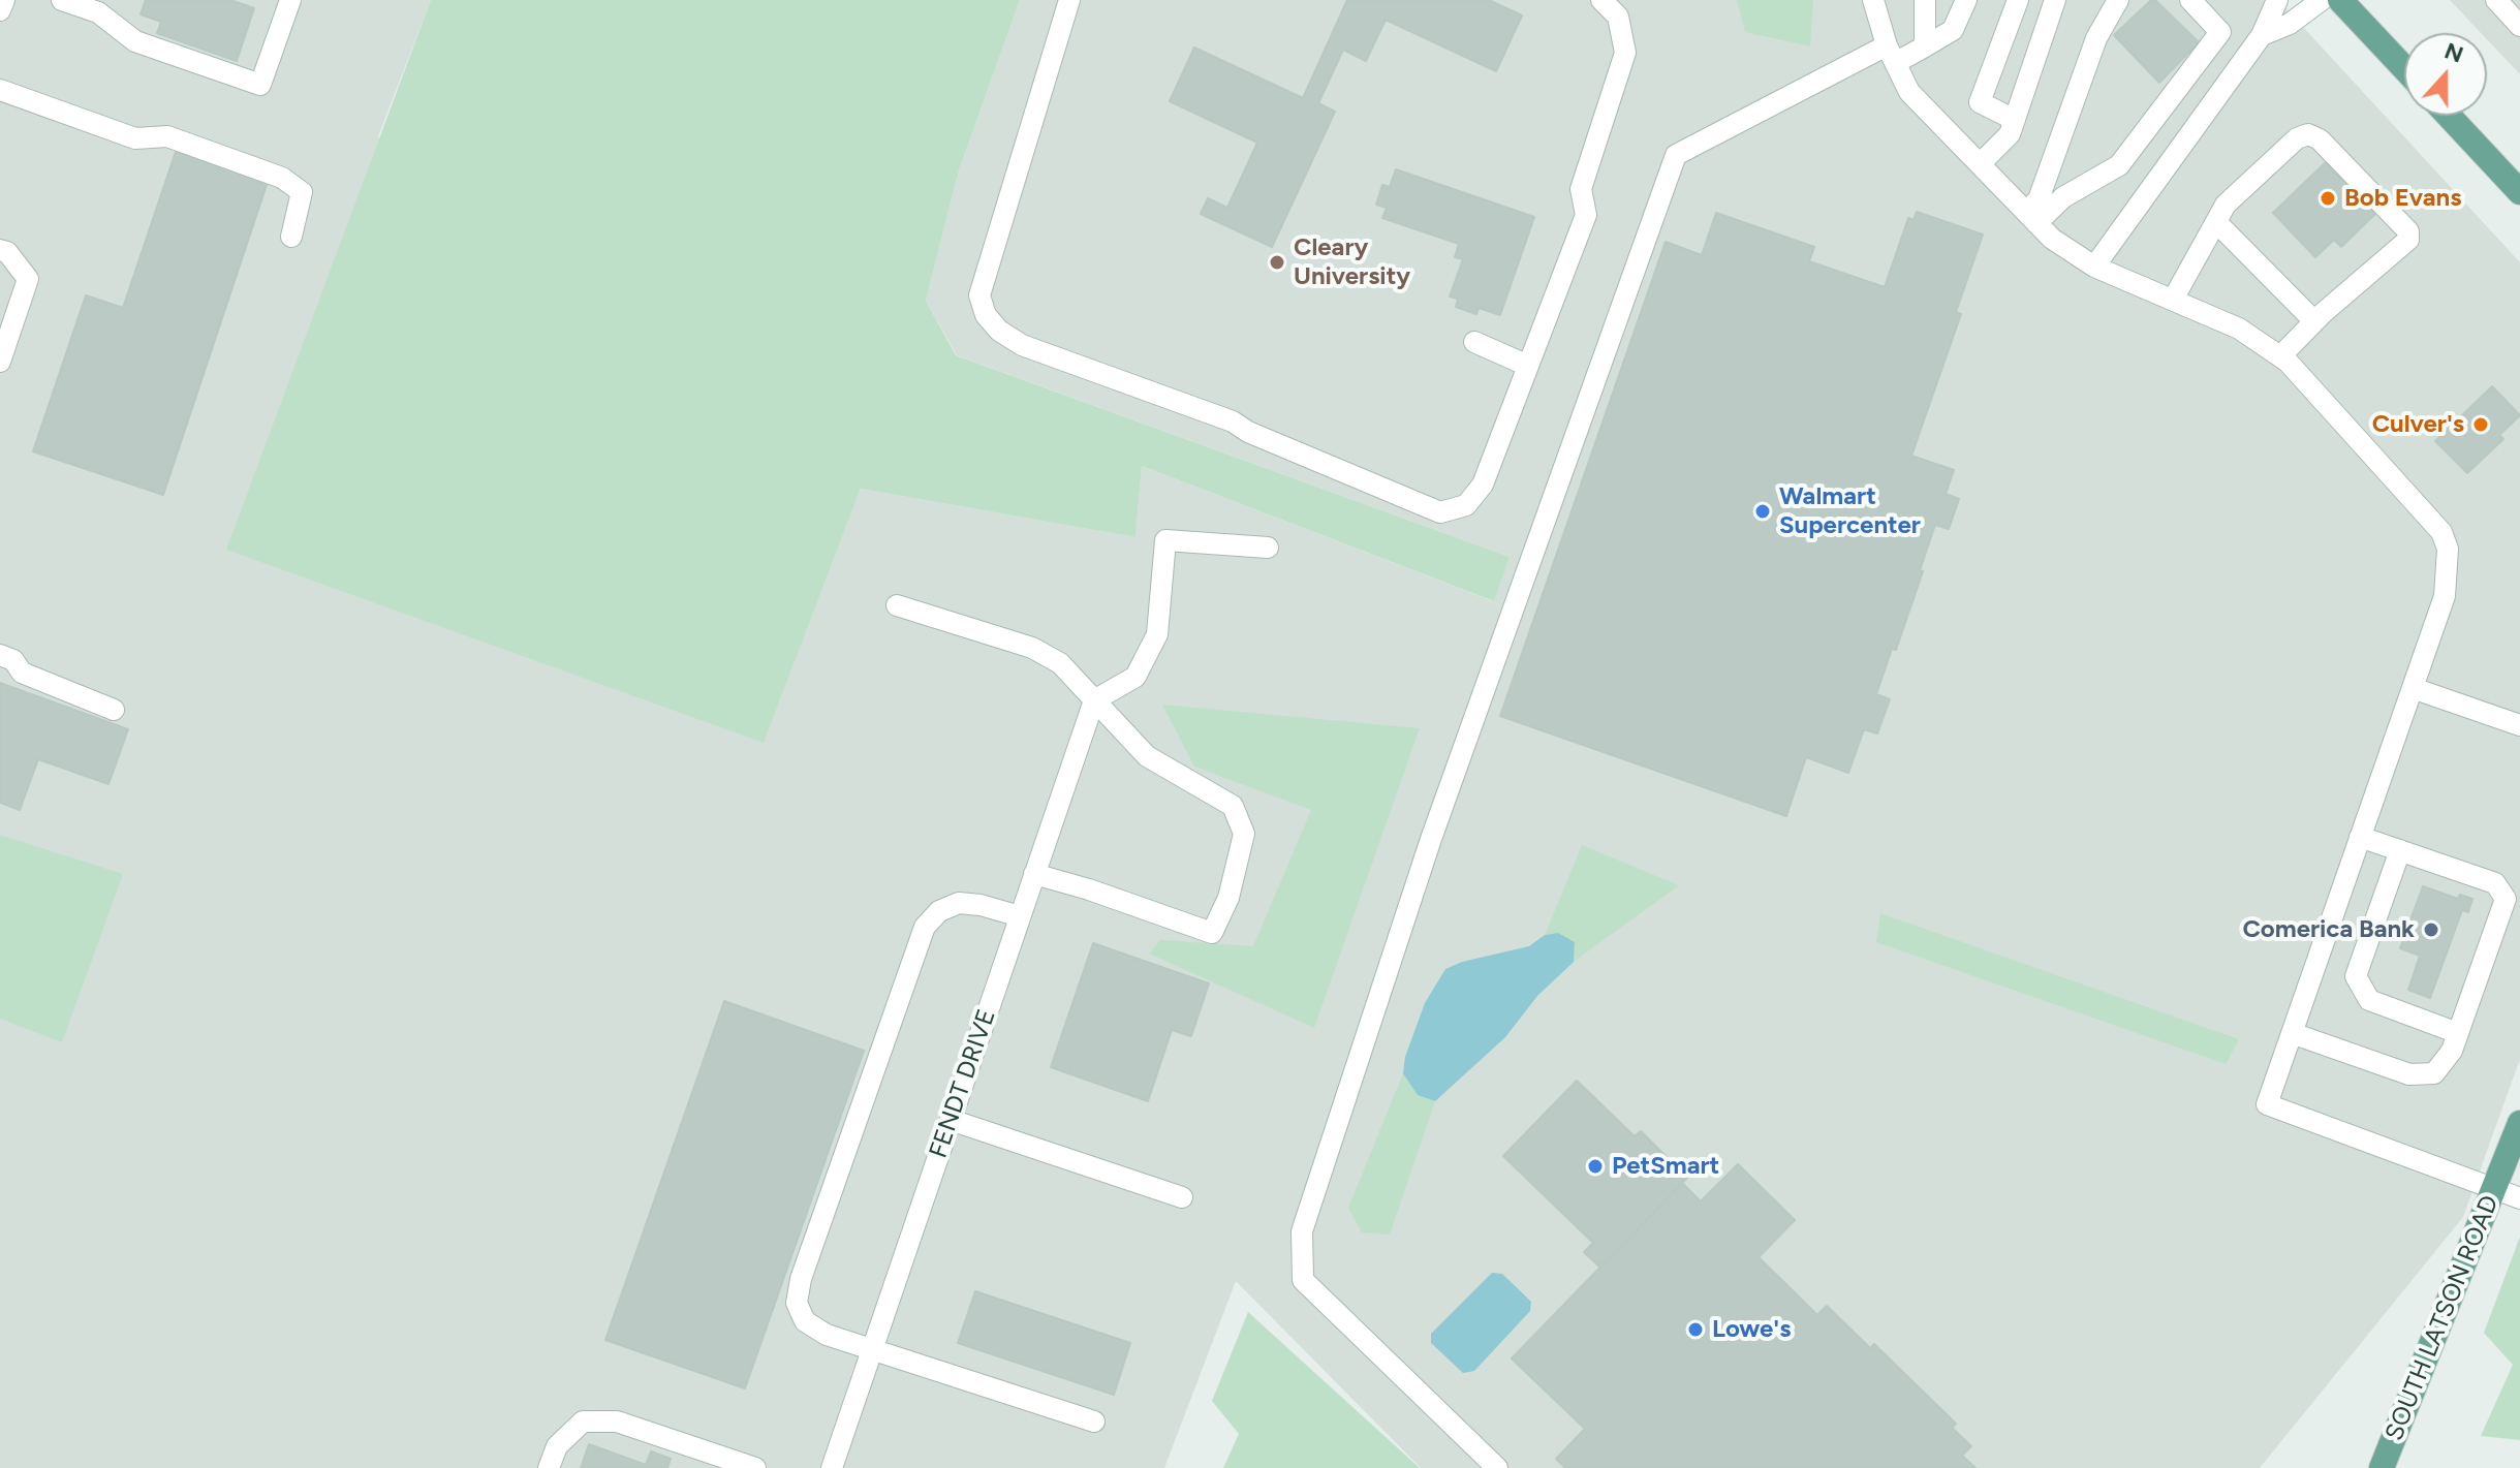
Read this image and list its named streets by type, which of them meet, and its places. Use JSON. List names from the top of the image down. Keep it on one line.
{"streets":{"main road":["SOUTH LATSON ROAD"],"street":["FENDT DRIVE"]},"places":["Bob Evans","Cleary University","Culver's","Walmart Supercenter","Comerica Bank","PetSmart","Lowe's"],"north":"top"}
